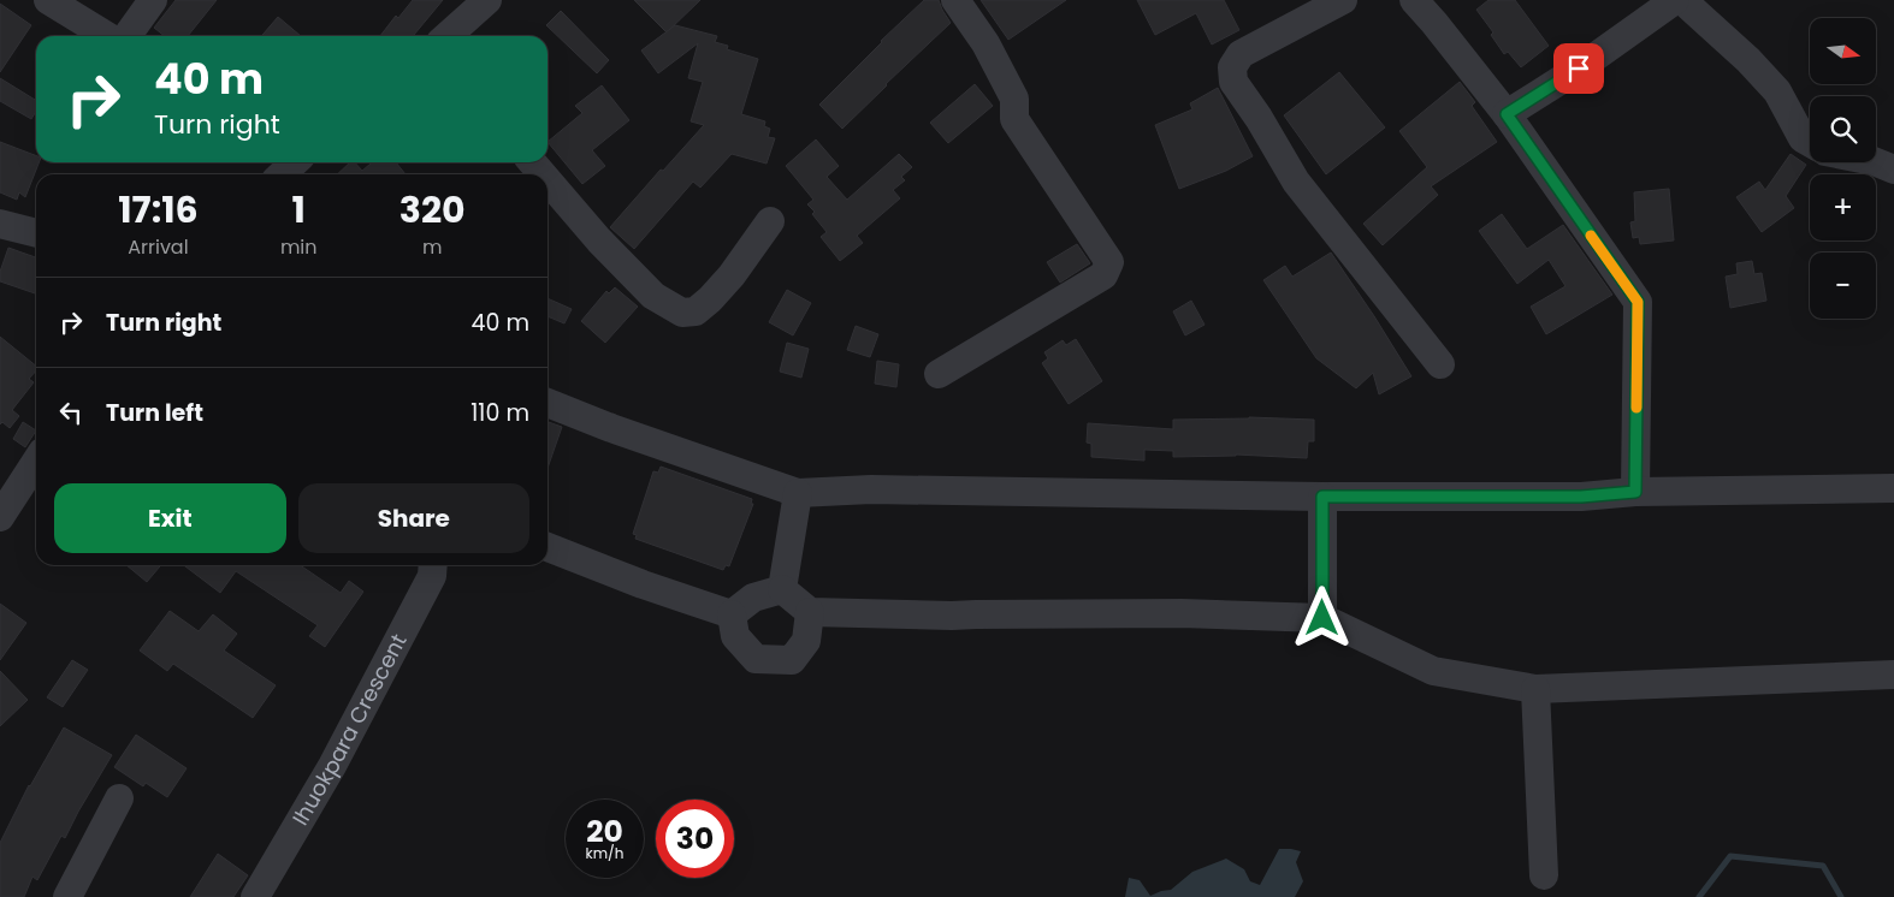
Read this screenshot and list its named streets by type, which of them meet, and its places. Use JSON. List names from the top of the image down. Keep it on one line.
{"streets":{"street":["Ihuokpara Crescent"]},"north":"right","page":{"map_buttons":["+","−"],"turn":["40 m","Turn right"],"eta":["17:16","Arrival","1","min","320","m"],"list":[{"name":"Turn right","value":"40 m"},{"name":"Turn left","value":"110 m"}],"buttons":["Exit","Share"],"speed":"20 km/h","limit":"30"}}
